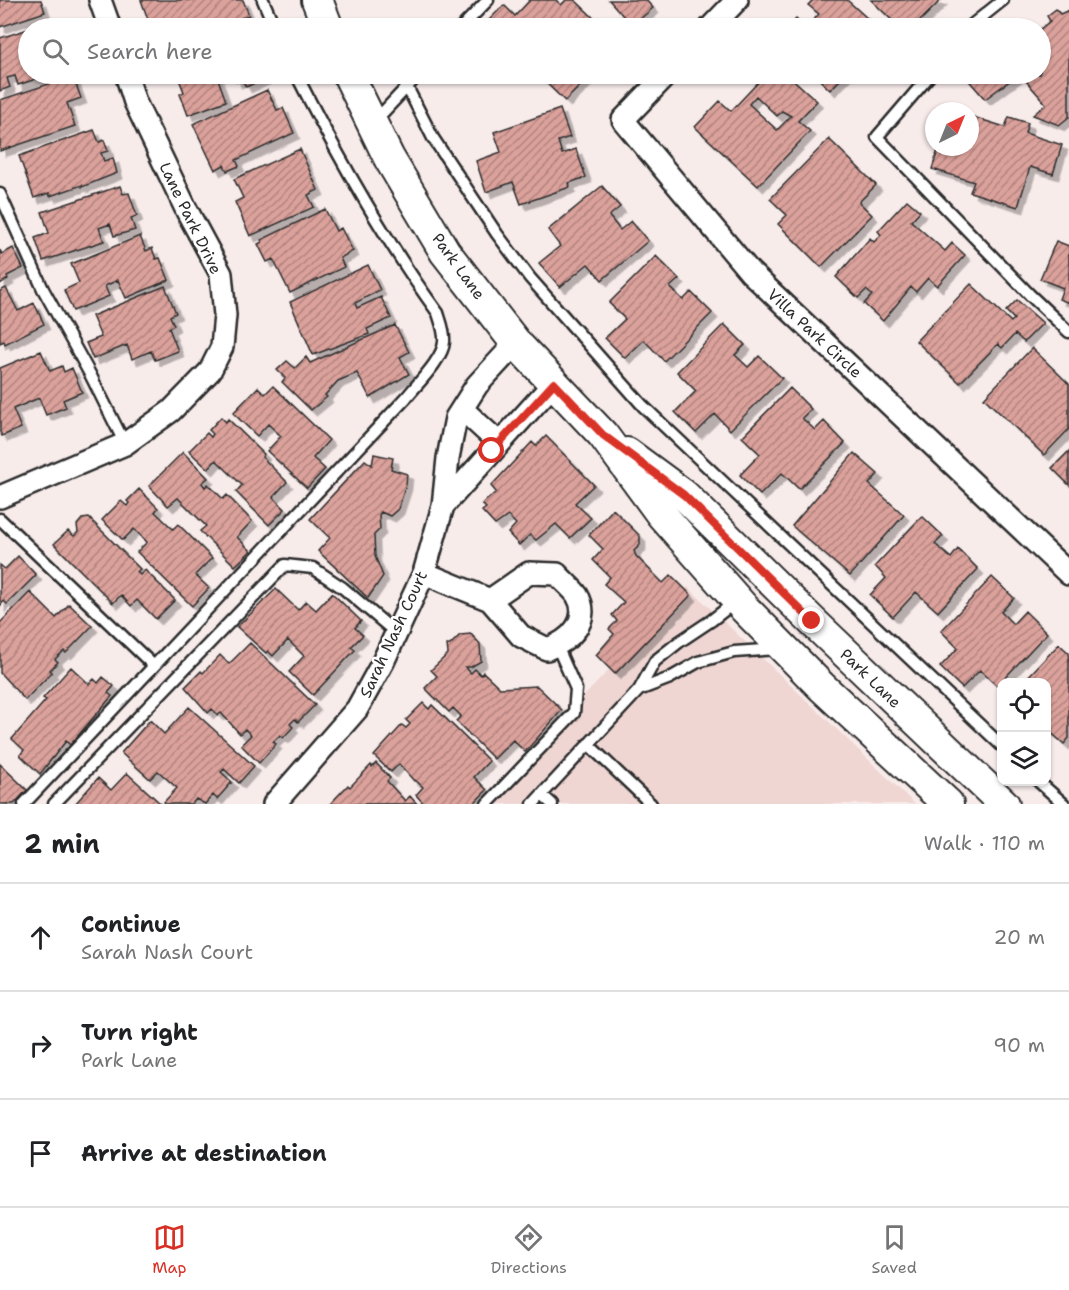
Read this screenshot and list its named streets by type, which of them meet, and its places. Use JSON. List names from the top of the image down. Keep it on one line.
{"streets":{"street":["Lane Park Drive","Park Lane","Villa Park Circle","Sarah Nash Court"]},"crossings":[["Park Lane","Sarah Nash Court"]],"north":"top right","page":{"search":"Search here","heading":["2 min","Walk · 110 m"],"list":[["Continue","Sarah Nash Court","20 m"],["Turn right","Park Lane","90 m"],"Arrive at destination"],"nav":["Map","Directions","Saved"]}}
